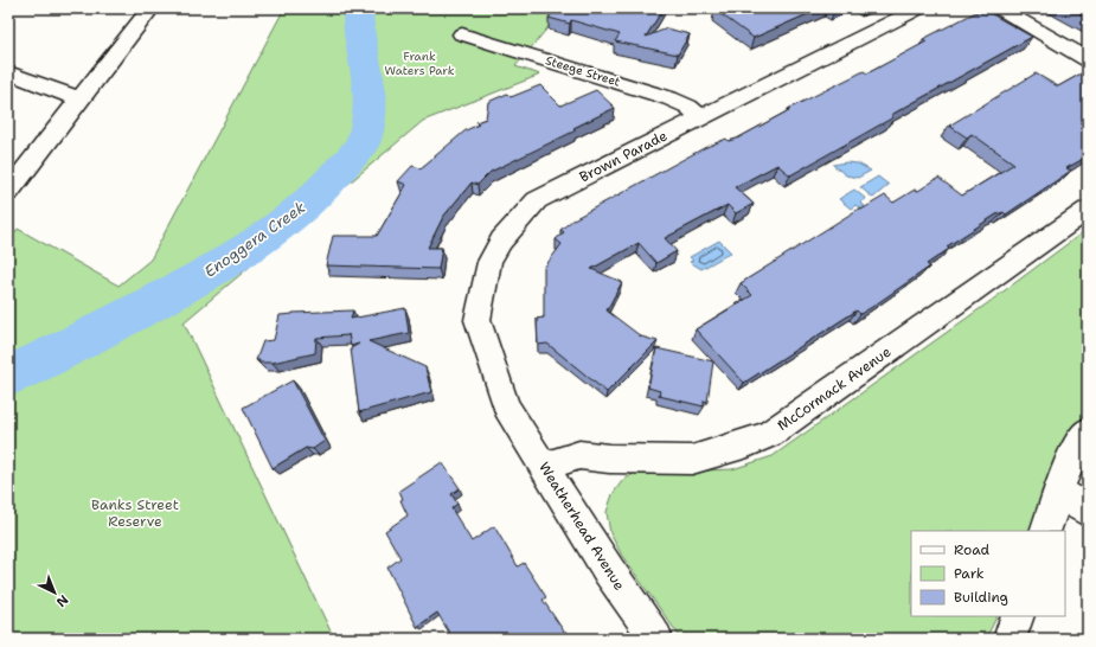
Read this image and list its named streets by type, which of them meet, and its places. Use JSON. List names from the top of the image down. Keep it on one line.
{"streets":{"street":["Steege Street","Brown Parade","McCormack Avenue","Weatherhead Avenue"]},"crossings":[["Steege Street","Brown Parade"],["Brown Parade","Weatherhead Avenue"],["McCormack Avenue","Weatherhead Avenue"]],"water":["Enoggera Creek"],"parks":["Frank Waters Park","Banks Street Reserve"],"legend":["Road","Park","Building"],"north":"bottom right"}
